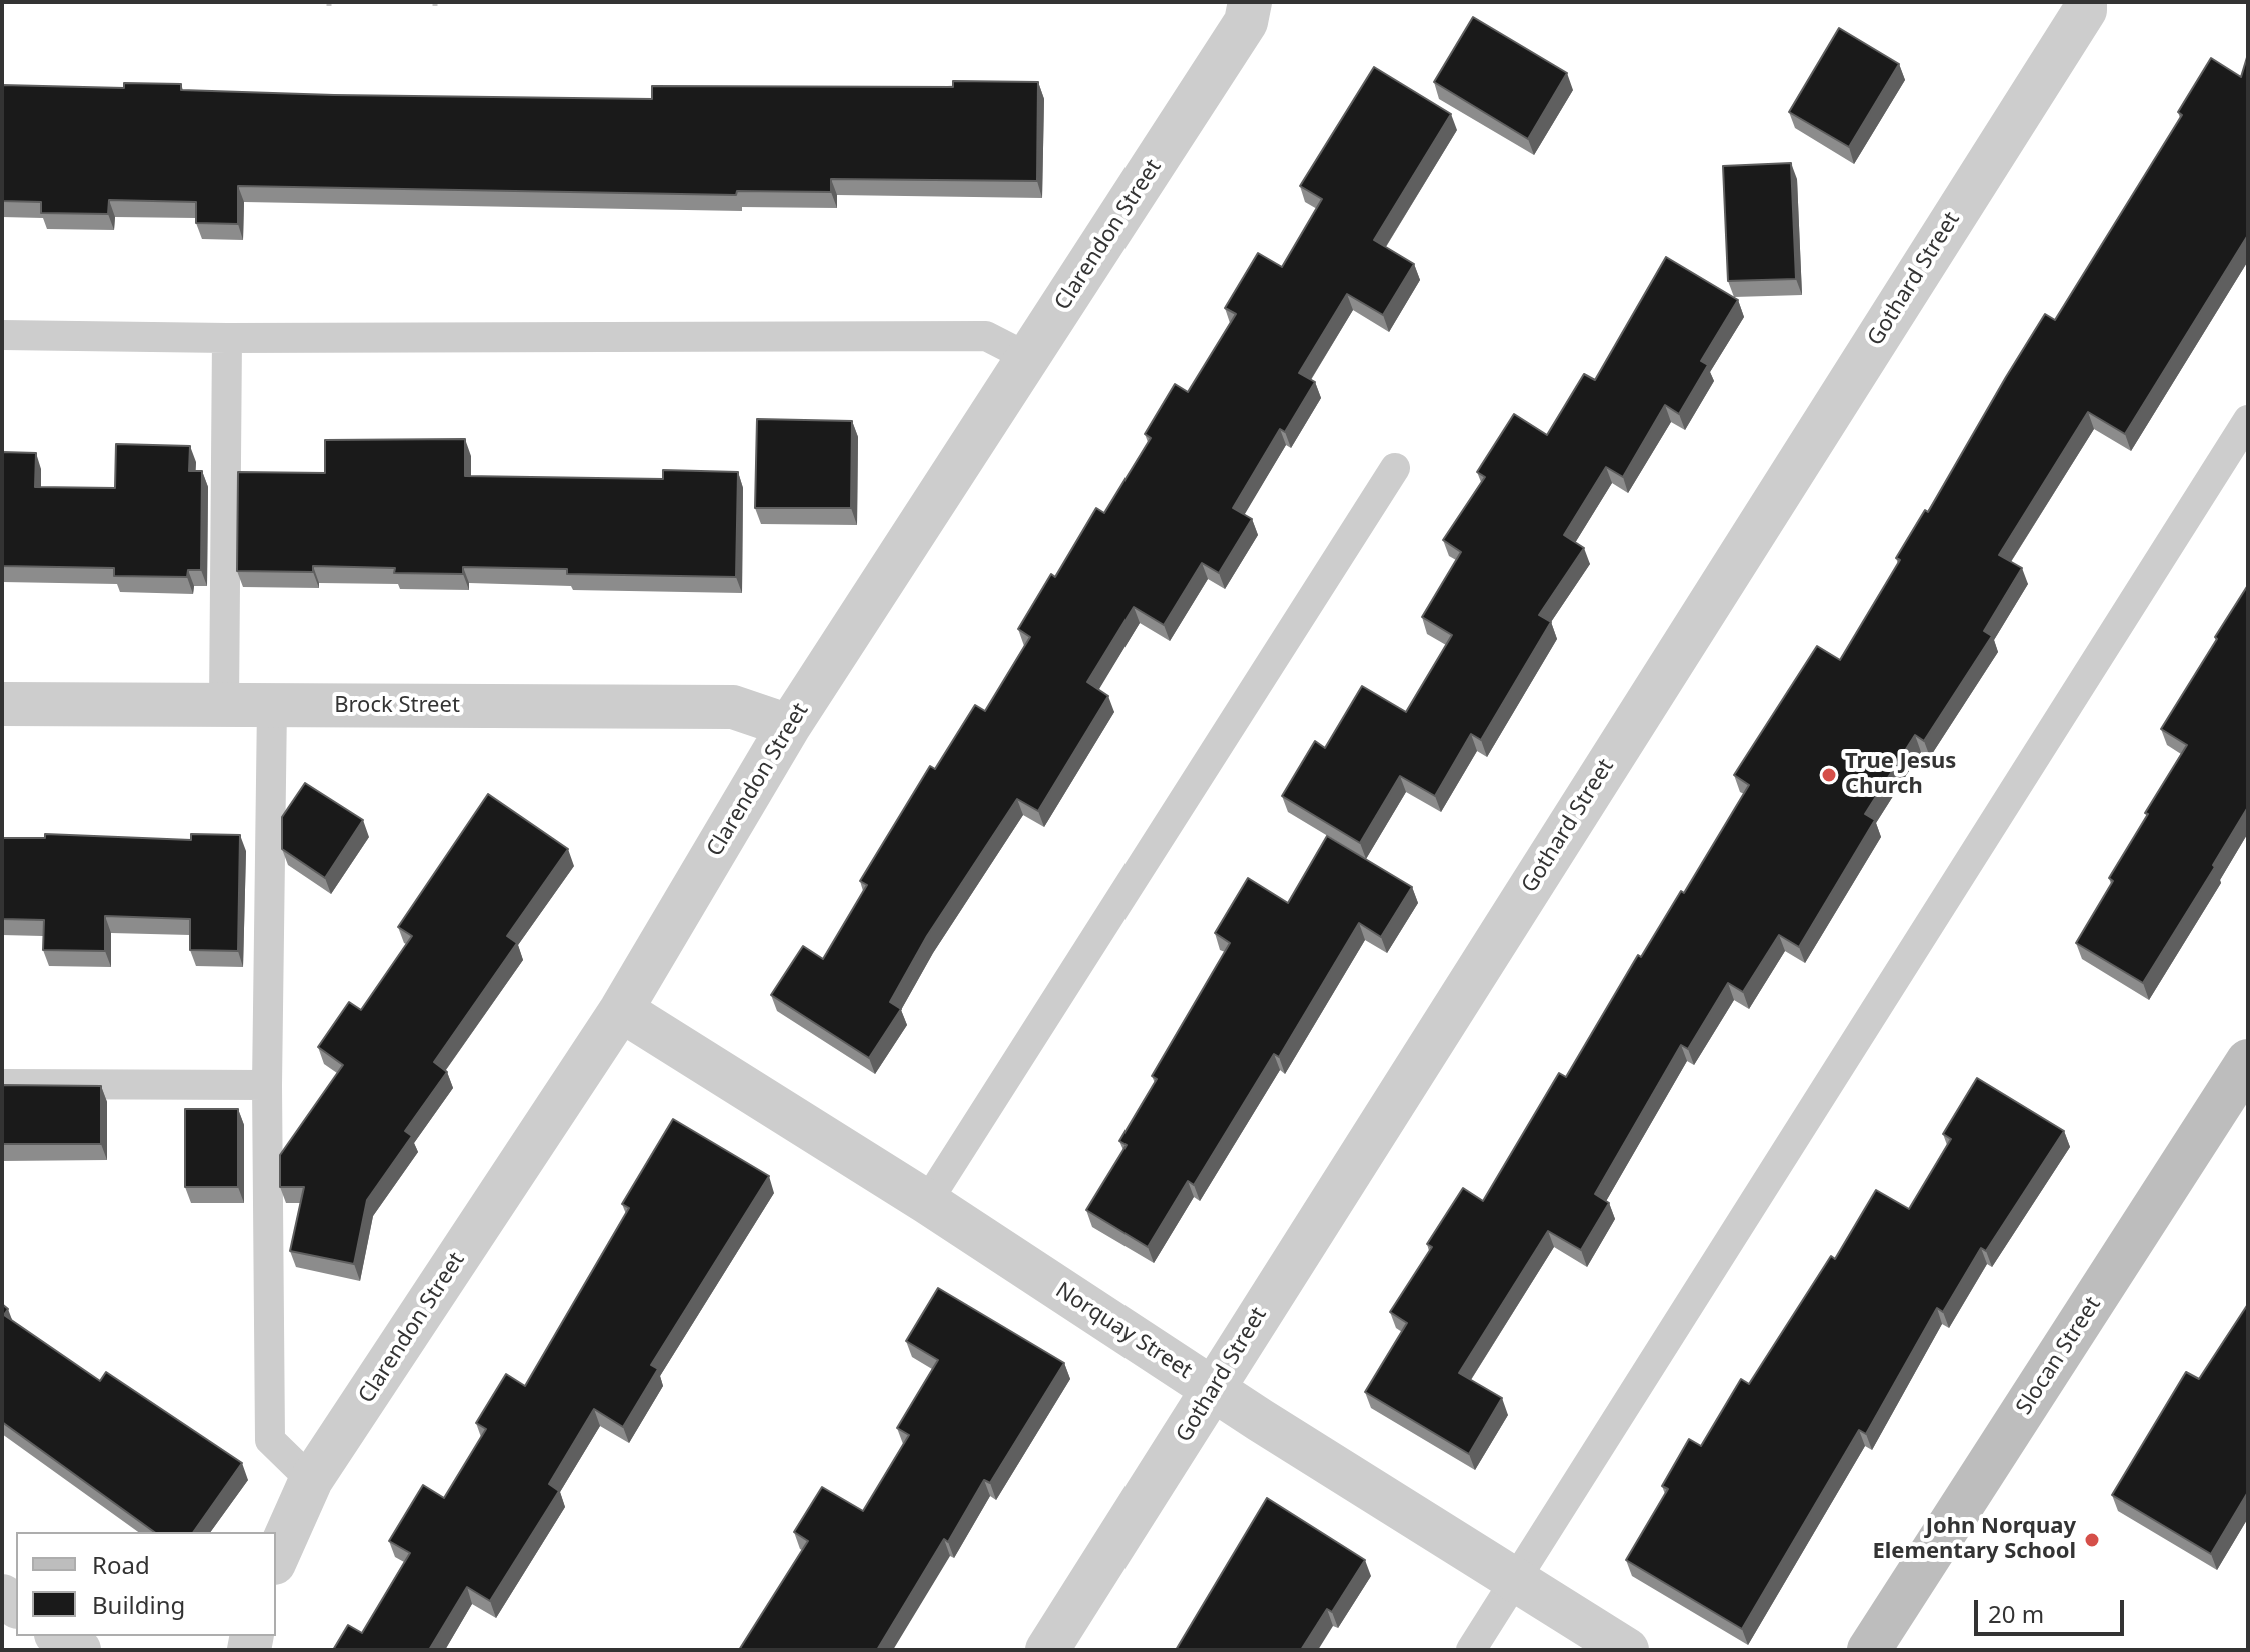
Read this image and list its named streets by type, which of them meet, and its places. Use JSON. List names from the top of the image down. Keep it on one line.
{"streets":{"street":["Clarendon Street","Gothard Street","Brock Street","Norquay Street","Slocan Street"]},"crossings":[["Clarendon Street","Brock Street"],["Clarendon Street","Norquay Street"],["Gothard Street","Norquay Street"]],"places":["True Jesus Church","John Norquay Elementary School"],"legend":["Road","Building"],"scale_bar":"20 m"}
